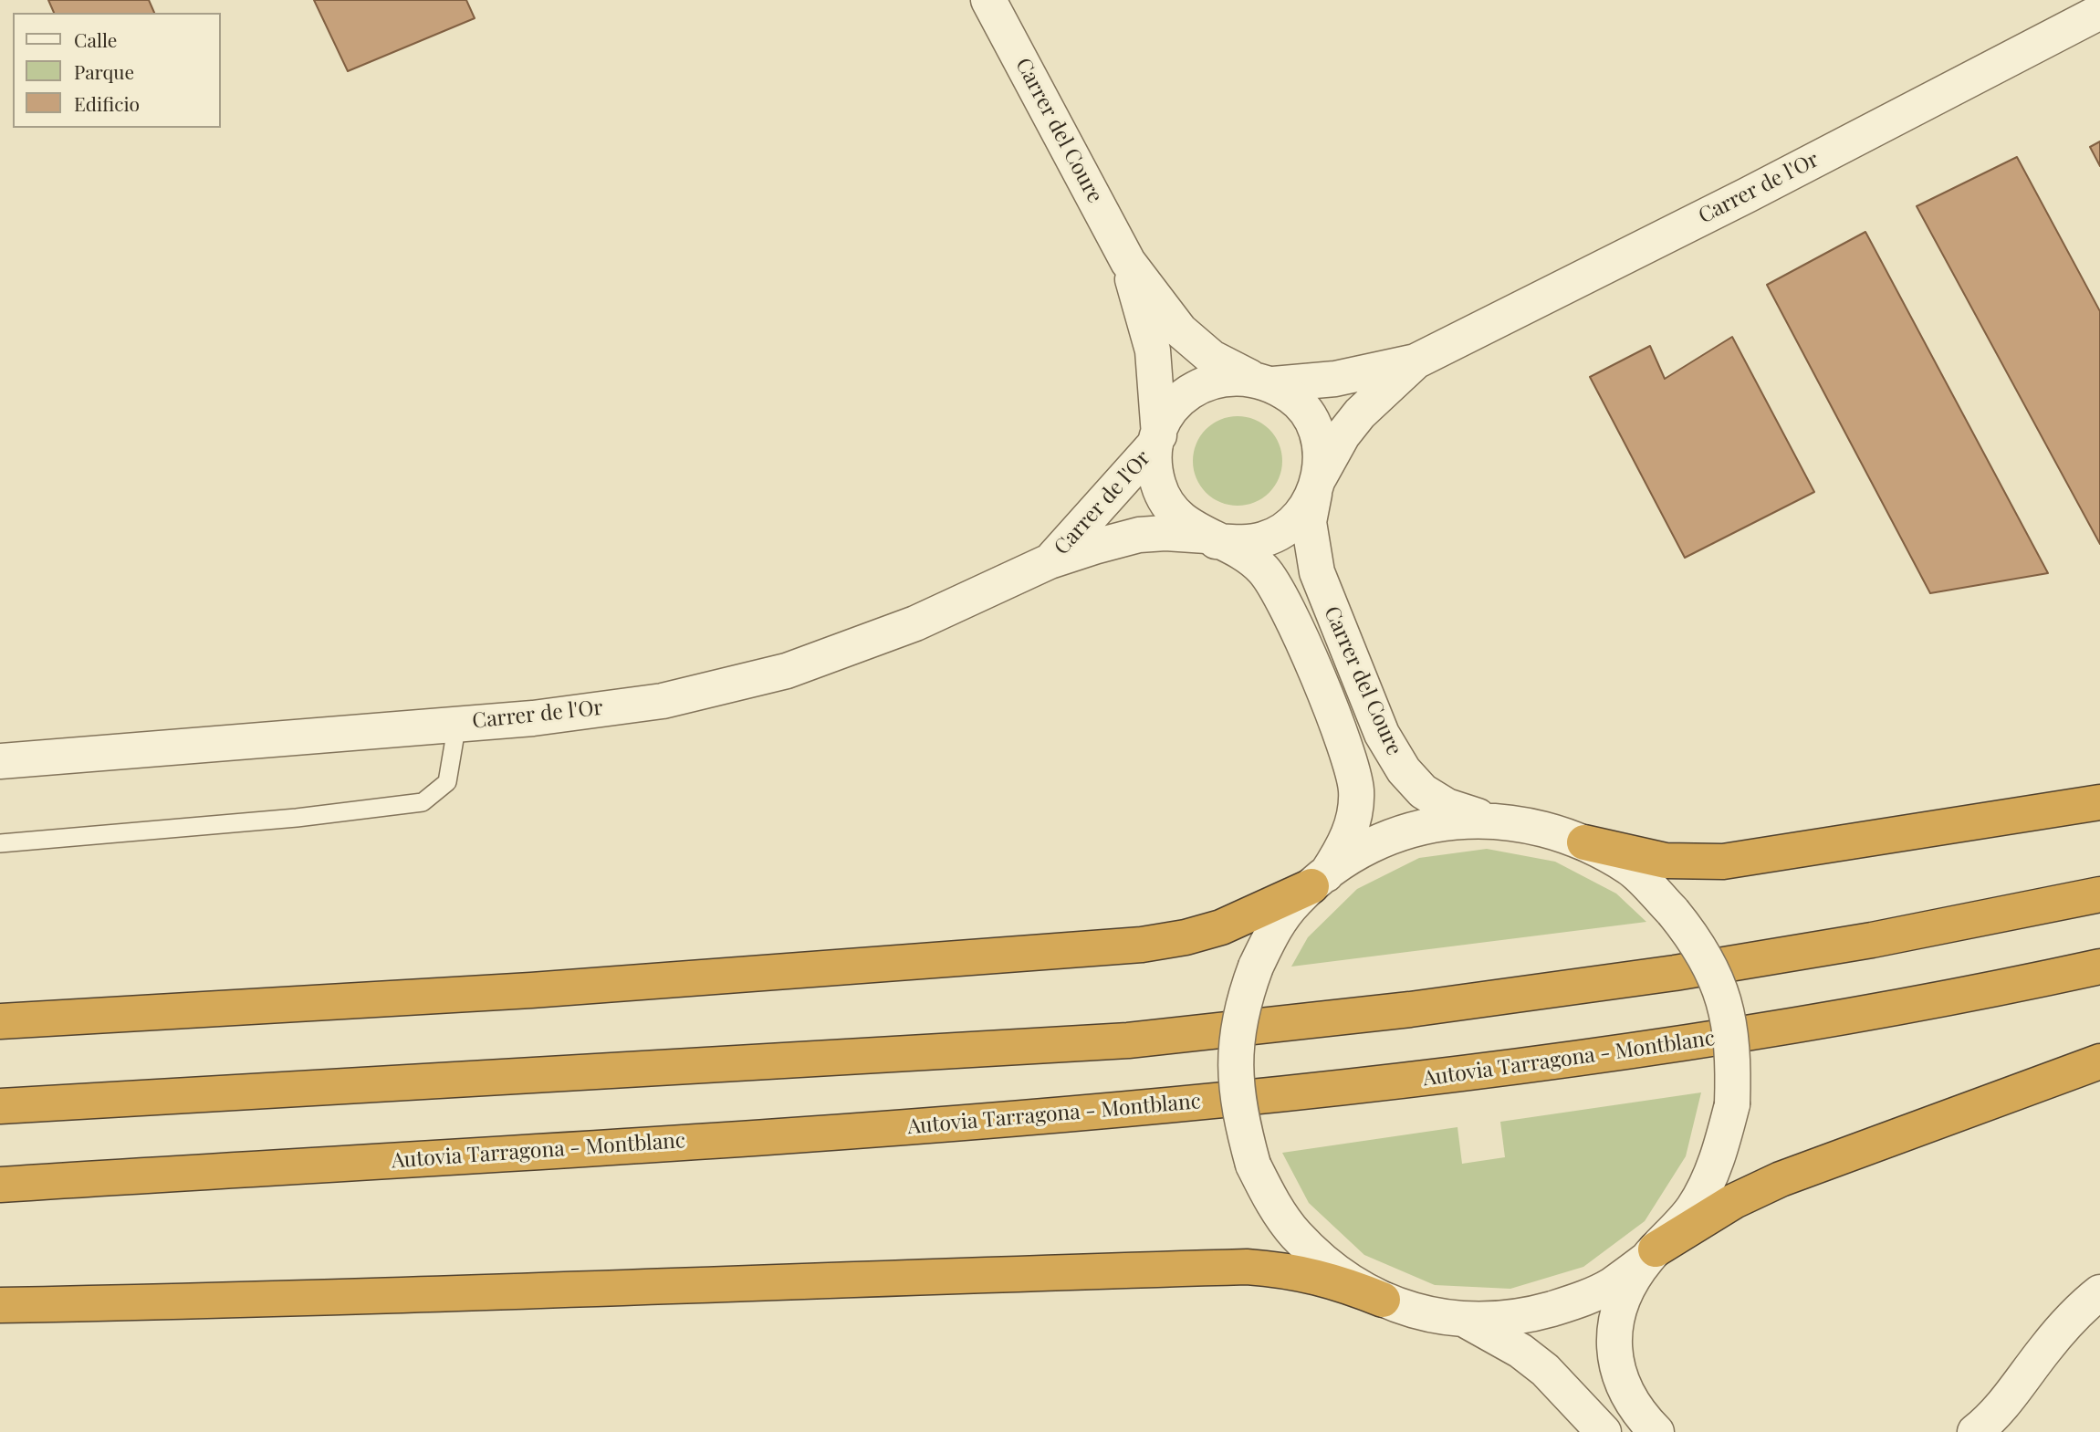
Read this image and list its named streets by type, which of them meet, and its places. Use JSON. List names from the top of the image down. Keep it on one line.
{"streets":{"highway":["Autovia Tarragona - Montblanc"],"street":["Carrer del Coure","Carrer de l'Or"]},"crossings":[["Carrer del Coure","Carrer de l'Or"]],"legend":["Calle","Parque","Edificio"]}
